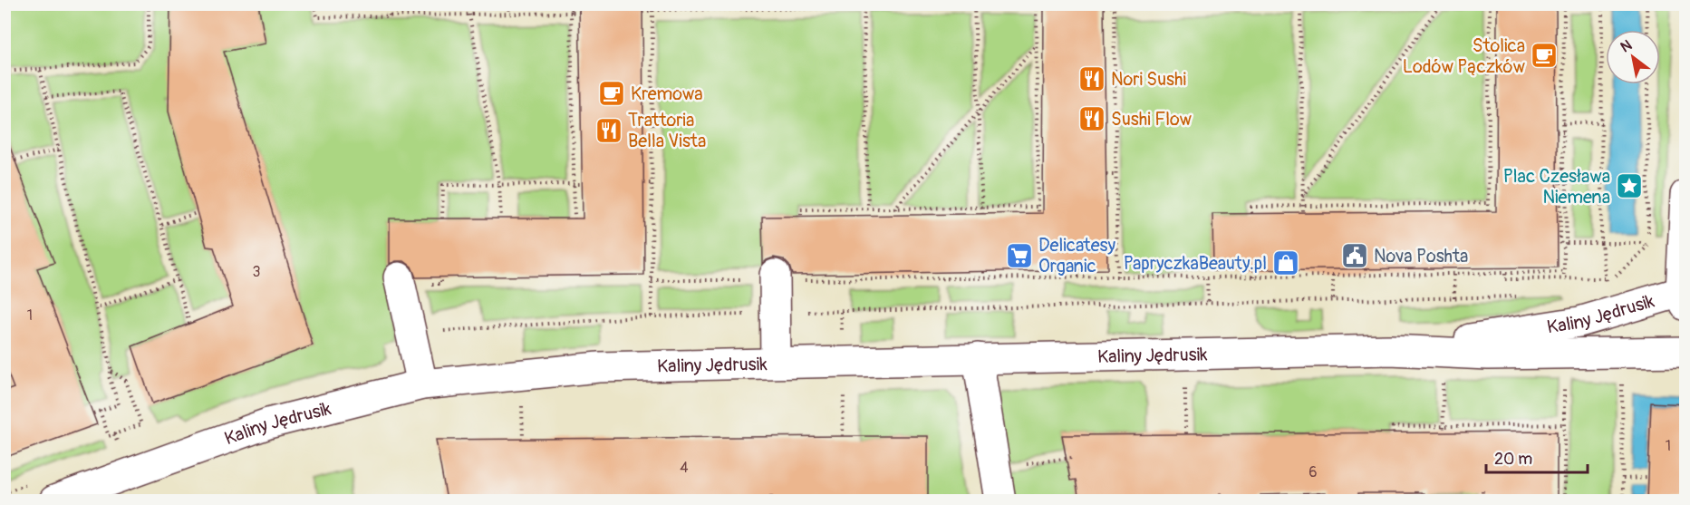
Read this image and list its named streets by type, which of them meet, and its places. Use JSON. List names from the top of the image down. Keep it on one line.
{"streets":{"street":["Kaliny Jędrusik"]},"places":{"cafe":["Stolica Lodów Pączków","Kremowa"],"restaurant":["Nori Sushi","Sushi Flow","Trattoria Bella Vista"],"place":["Plac Czesława Niemena"],"supermarket":["Delicatesy Organic"],"public building":["Nova Poshta"],"shop":["PapryczkaBeauty.pl"]},"house_numbers":["3","1","1","4","6"],"scale_bar":"20 m","north":"top left"}
